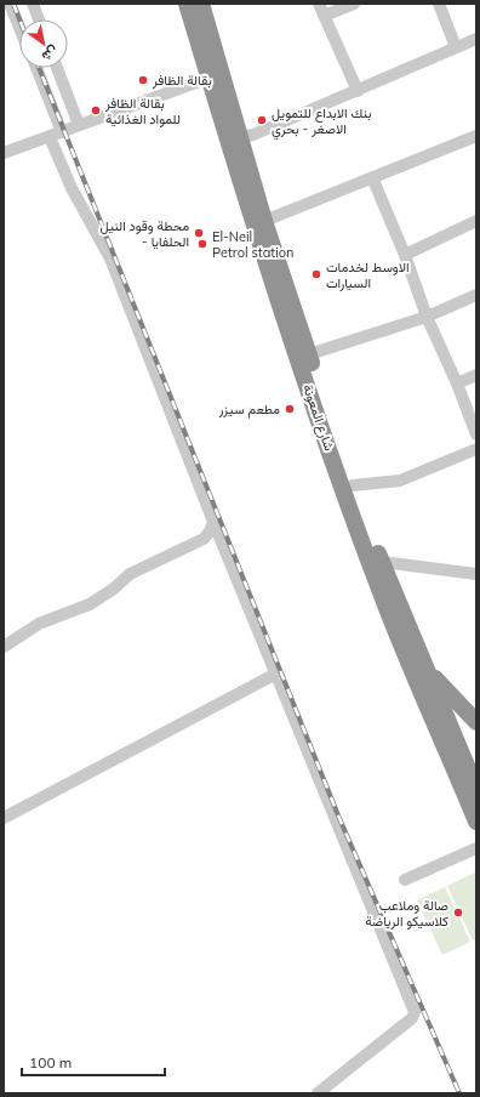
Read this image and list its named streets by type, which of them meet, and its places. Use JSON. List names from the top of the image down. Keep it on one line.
{"streets":{"highway":["شارع المعونة"]},"places":["بقالة الظافر","بقالة الظافر للمواد الغذائية","بنك الابداع للتمويل الاصغر - بحري","محطة وقود النيل - الحلفايا","El-Neil Petrol station","الاوسط لخدمات السيارات","مطعم سيزر","صالة وملاعب كلاسيكو الرياضة"],"scale_bar":"100 m","north":"bottom right"}
